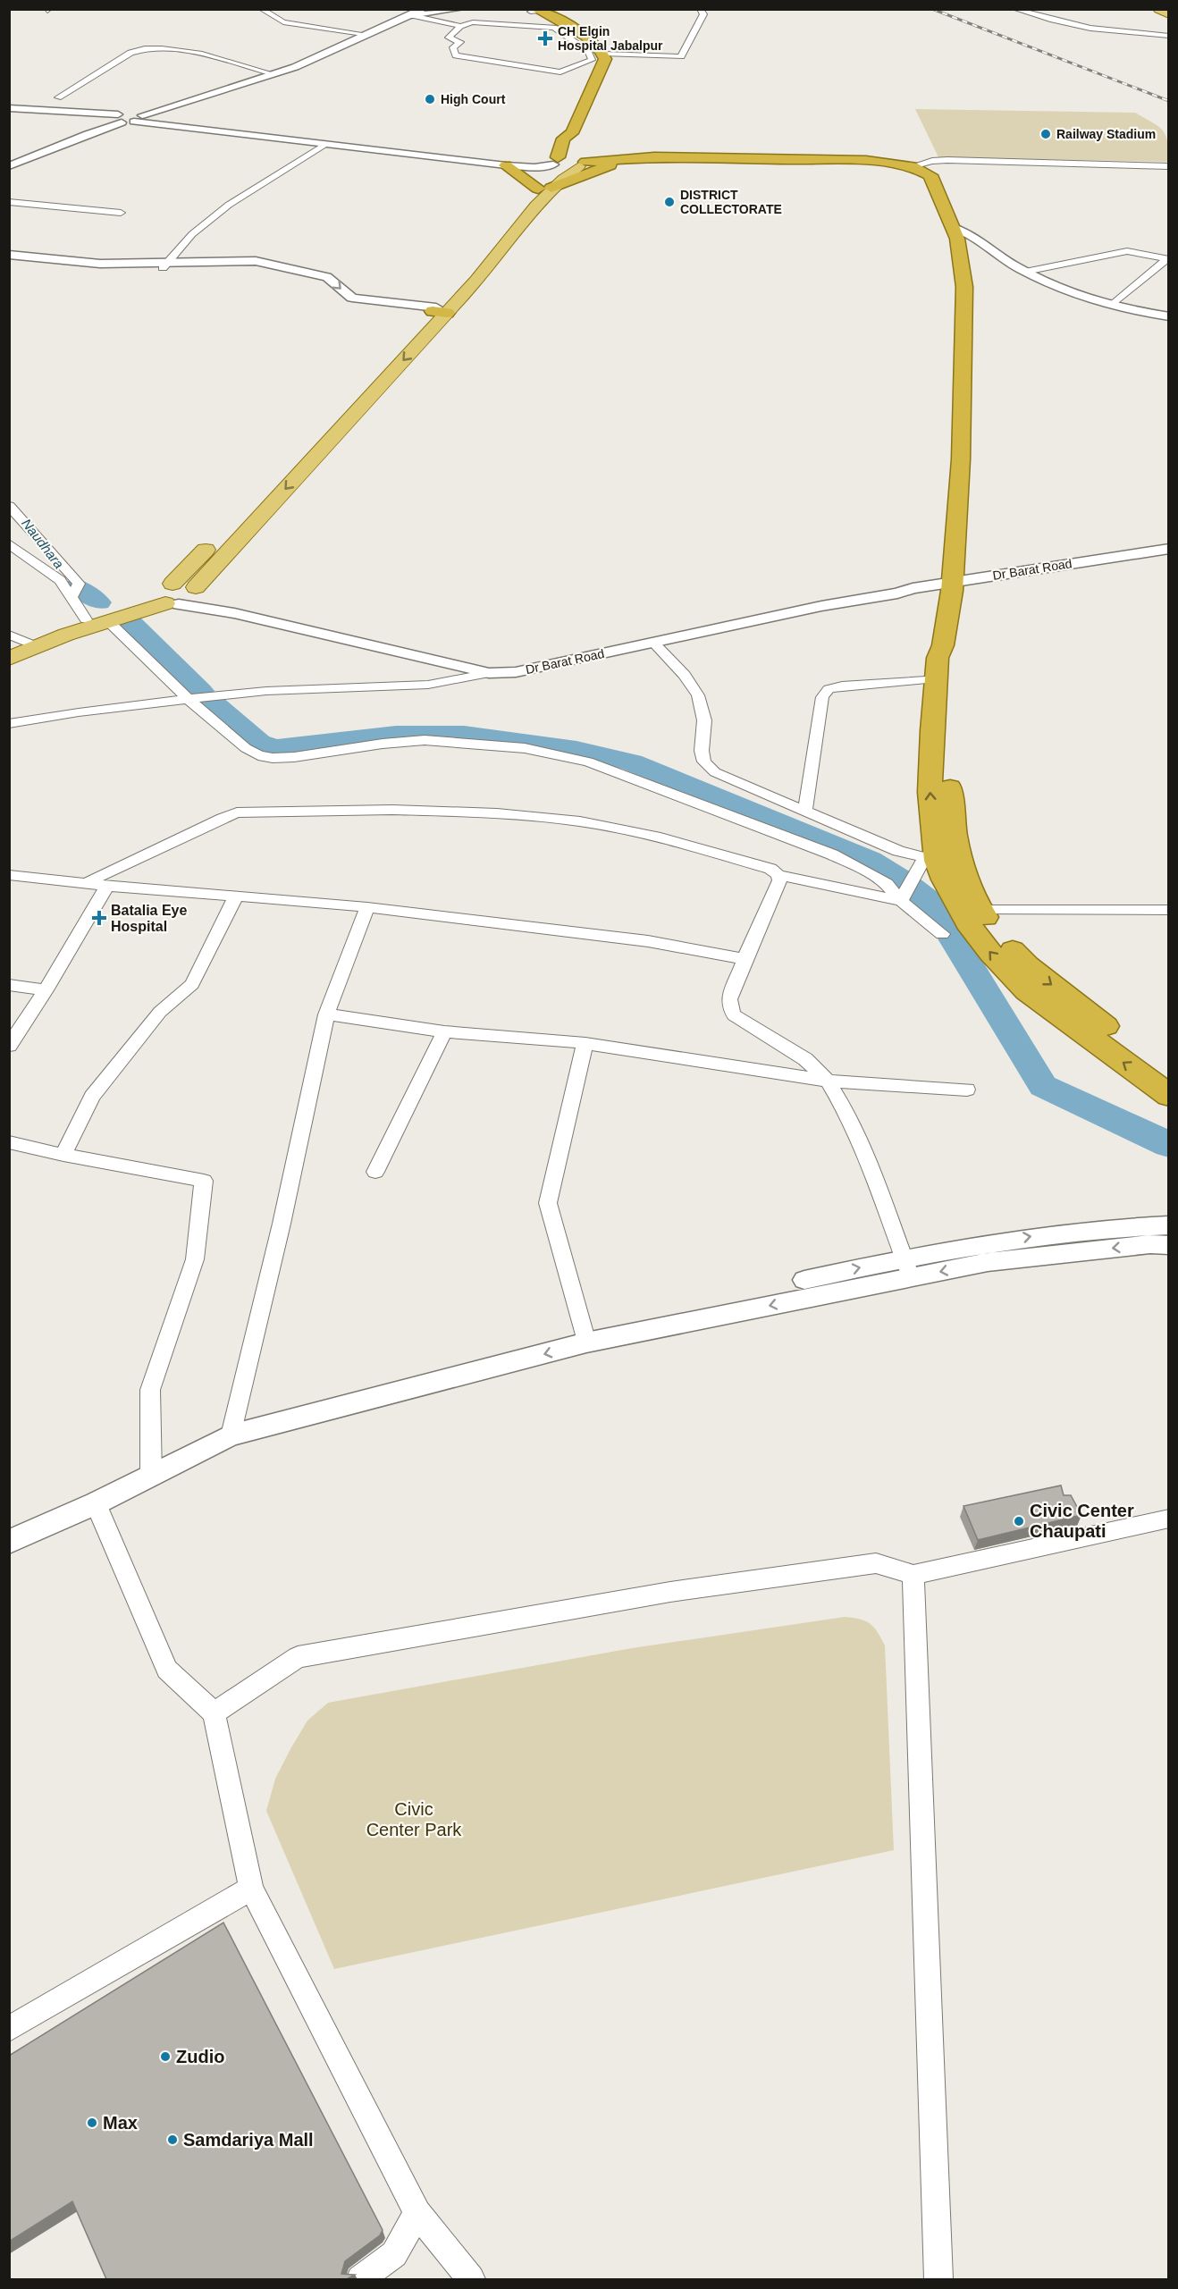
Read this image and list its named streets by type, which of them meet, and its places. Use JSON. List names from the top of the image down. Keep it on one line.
{"streets":{"street":["Dr Barat Road"]},"water":["Naudhara"],"parks":["Civic Center Park"],"places":{"health":["CH Elgin Hospital Jabalpur","Batalia Eye Hospital"],"other":["High Court","Railway Stadium","DISTRICT COLLECTORATE","Civic Center Chaupati","Zudio","Max","Samdariya Mall"]}}
